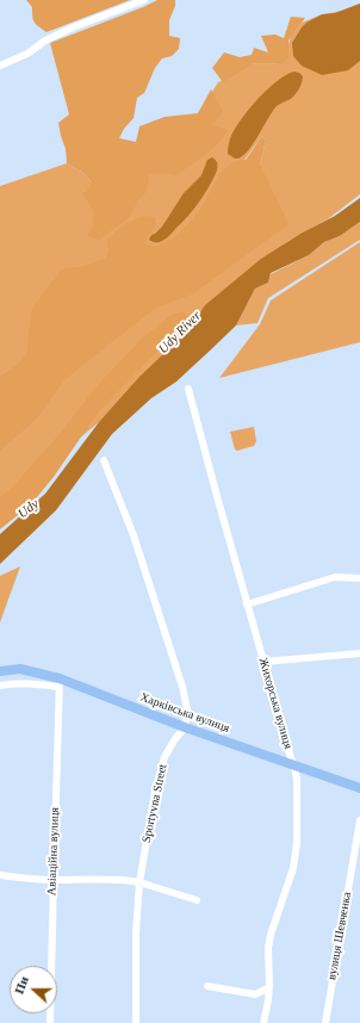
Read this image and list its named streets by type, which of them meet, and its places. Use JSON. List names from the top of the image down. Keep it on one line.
{"streets":{"main road":["Харківська вулиця"],"street":["Жихорська вулиця","Sportyvna Street","Авіаційна вулиця","вулиця Шевченка"]},"crossings":[["Жихорська вулиця","Харківська вулиця"],["Харківська вулиця","Sportyvna Street"],["Харківська вулиця","Авіаційна вулиця"]],"water":["Udy River","Udy"],"north":"left"}
